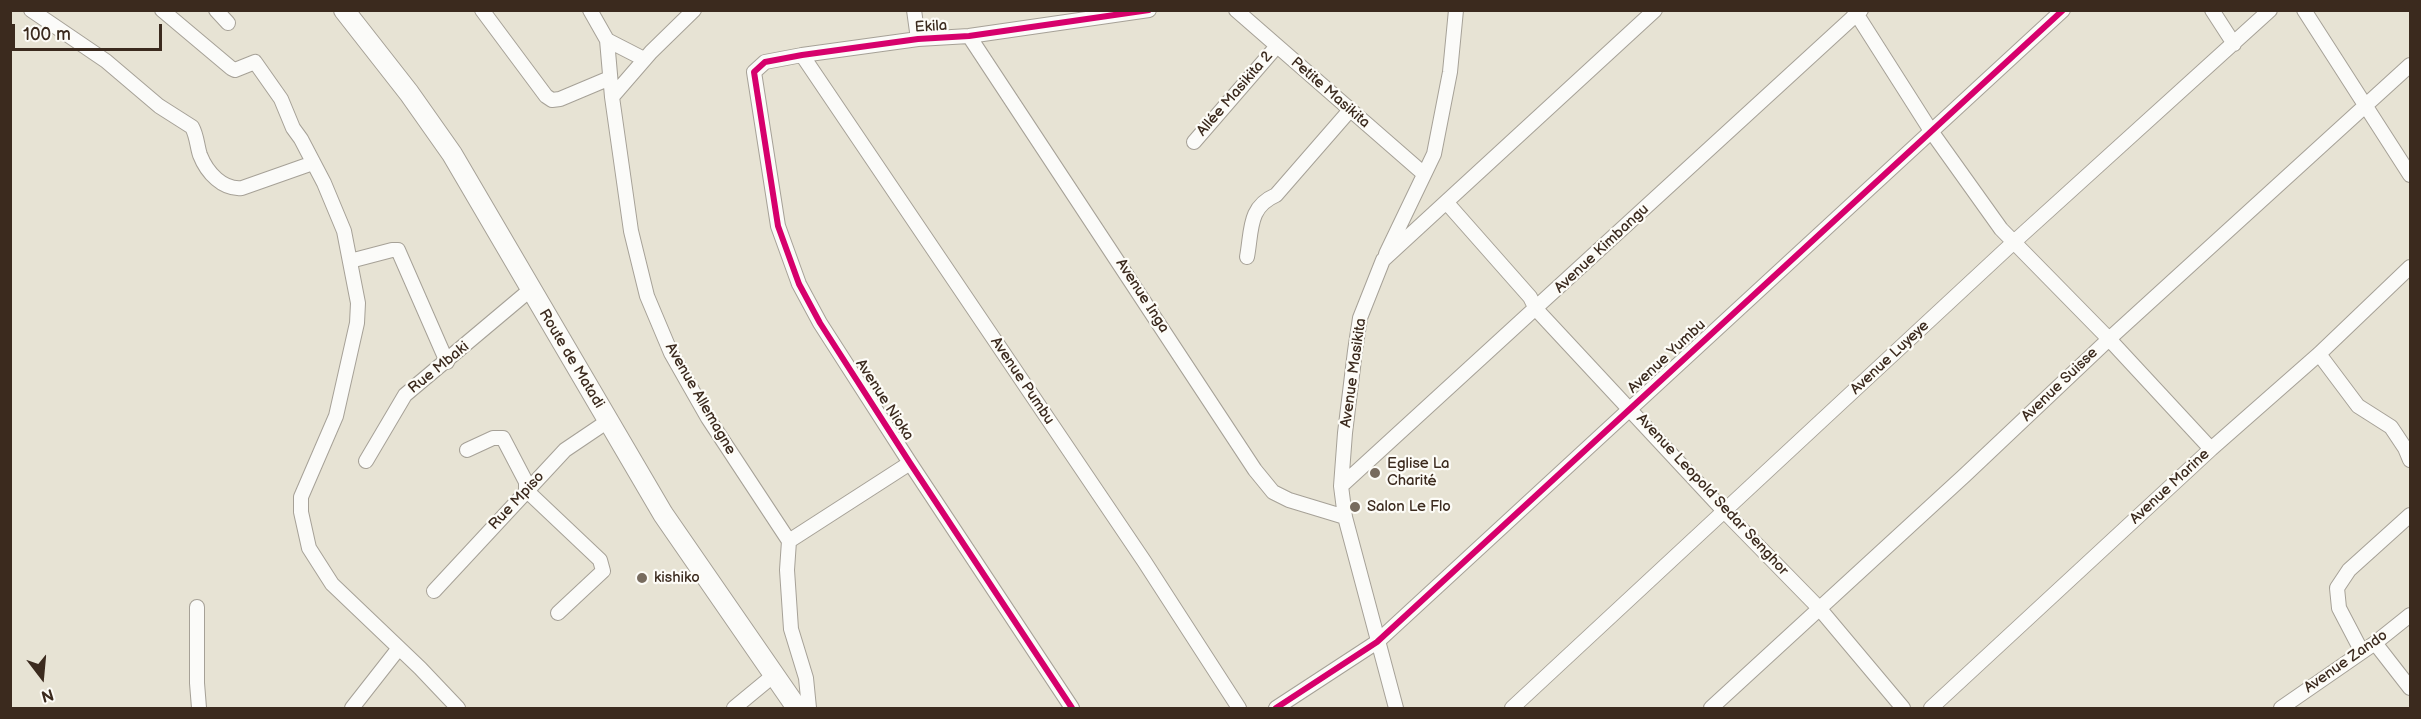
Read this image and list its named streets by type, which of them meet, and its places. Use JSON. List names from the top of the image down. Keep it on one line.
{"streets":{"highway":["Route de Matadi"],"street":["Ekila","Petite Masikita","Allée Masikita 2","Avenue Kimbangu","Avenue Inga","Avenue Yumbu","Avenue Luyeye","Rue Mbaki","Avenue Masikita","Avenue Pumbu","Avenue Suisse","Avenue Allemagne","Avenue Nioka","Avenue Marine","Avenue Leopold Sedar Senghor","Rue Mpiso","Avenue Zando"]},"crossings":[["Ekila","Avenue Inga"],["Ekila","Avenue Pumbu"],["Ekila","Avenue Nioka"],["Petite Masikita","Allée Masikita 2"],["Avenue Kimbangu","Avenue Masikita"],["Avenue Kimbangu","Avenue Leopold Sedar Senghor"],["Avenue Inga","Avenue Masikita"],["Avenue Yumbu","Avenue Masikita"],["Avenue Yumbu","Avenue Leopold Sedar Senghor"],["Avenue Luyeye","Avenue Leopold Sedar Senghor"],["Route de Matadi","Rue Mbaki"],["Route de Matadi","Rue Mpiso"],["Avenue Masikita","Avenue Leopold Sedar Senghor"],["Avenue Suisse","Avenue Leopold Sedar Senghor"]],"places":["Eglise La Charité","Salon Le Flo","kishiko"],"scale_bar":"100 m","north":"bottom"}
